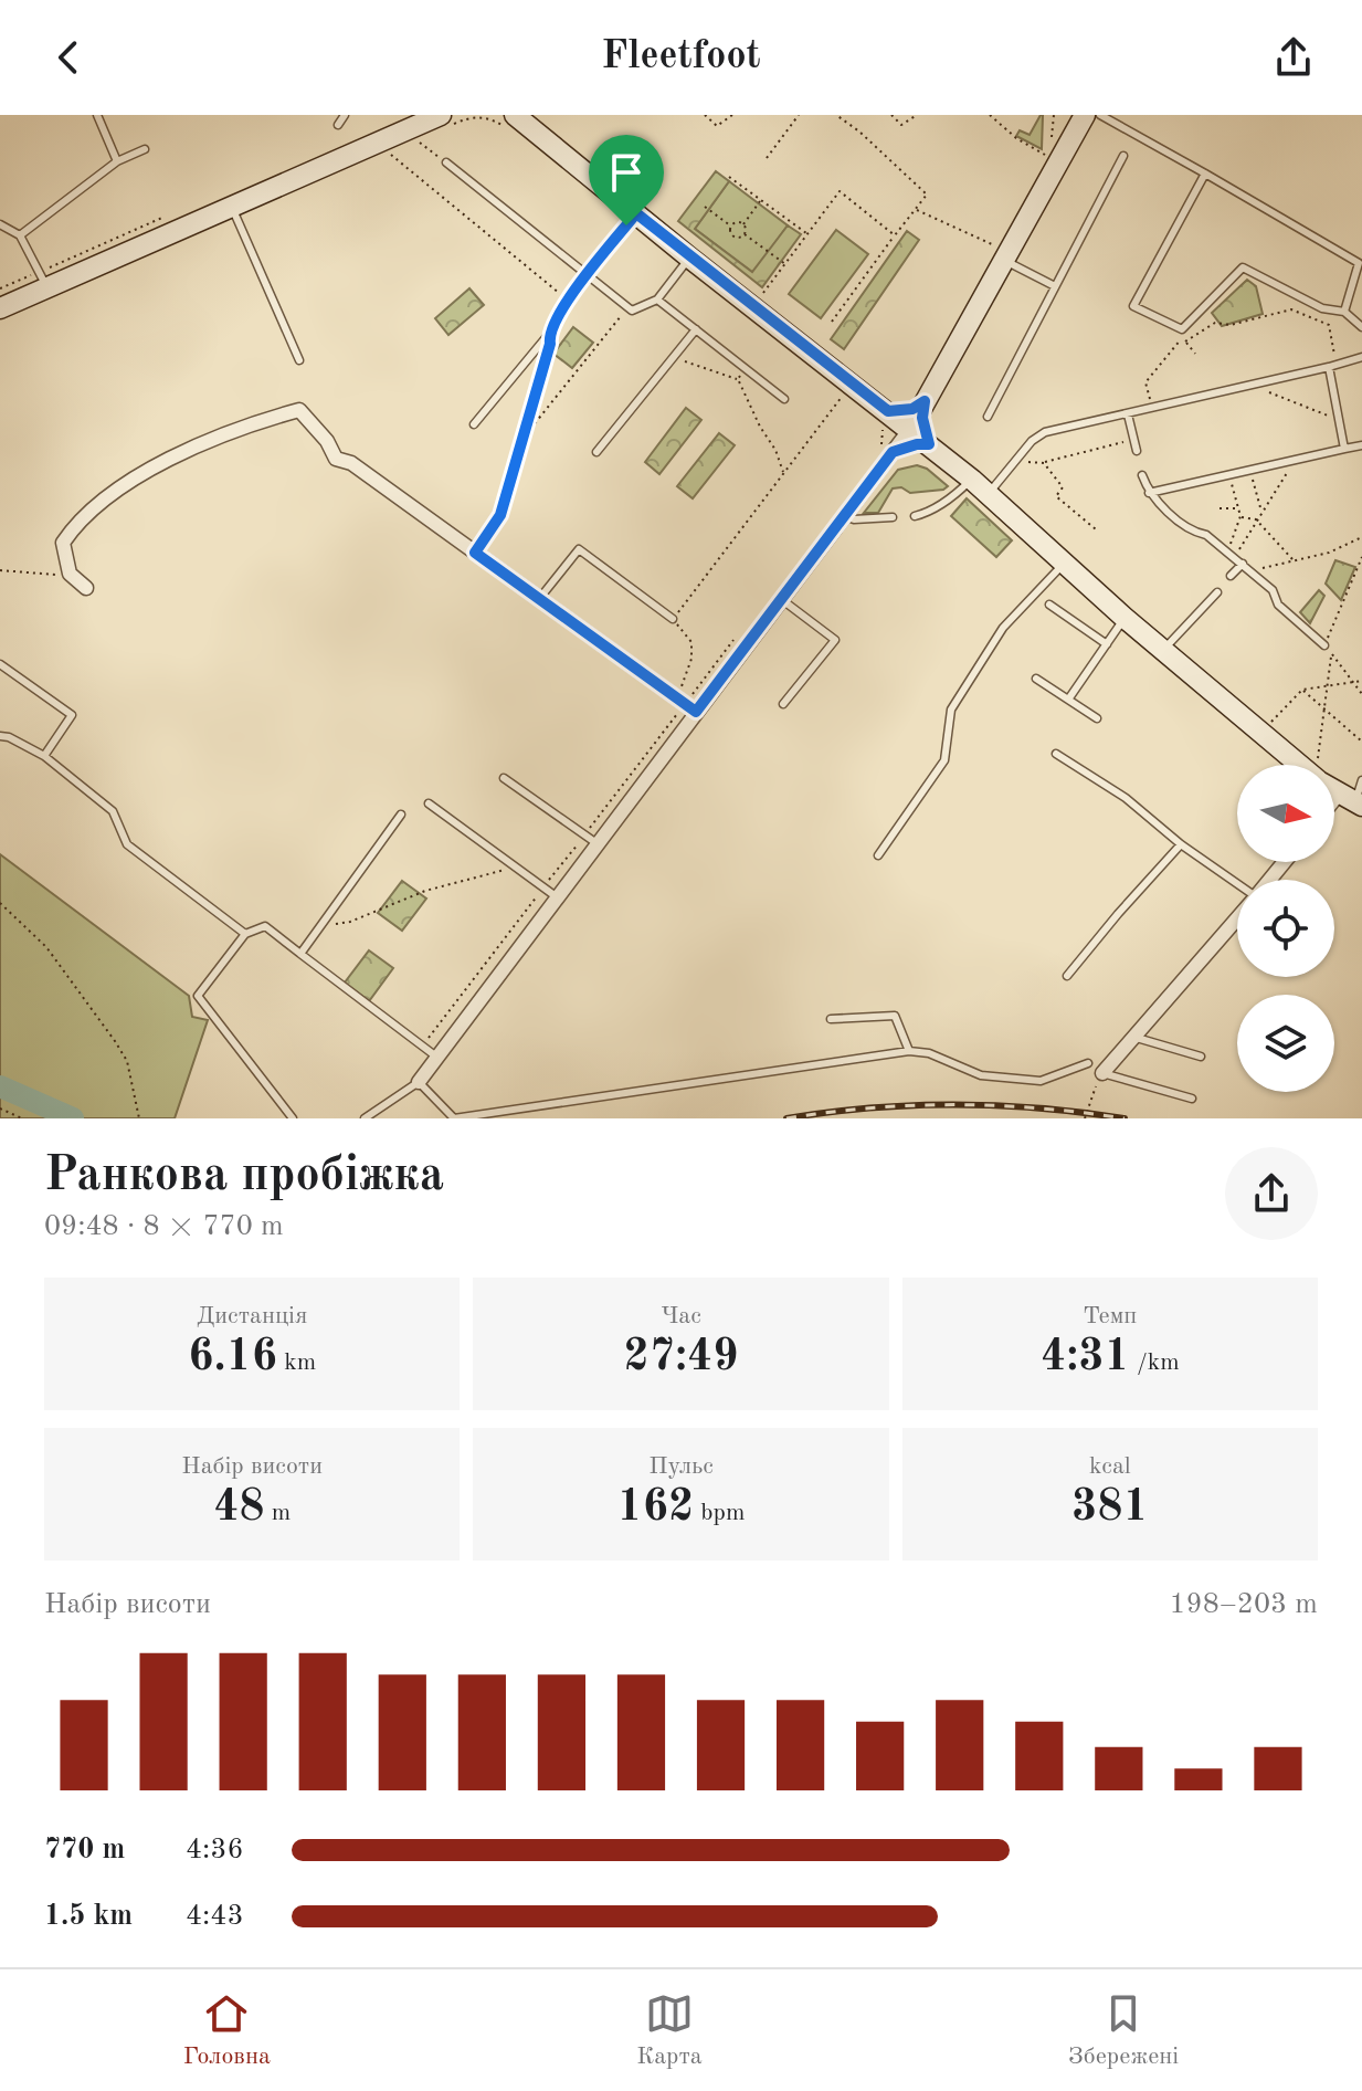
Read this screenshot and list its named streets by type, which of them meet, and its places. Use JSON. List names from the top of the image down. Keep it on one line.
{"north":"right","page":{"header":"Fleetfoot","heading":["Ранкова пробіжка","09:48 · 8 × 770 m"],"stats":[["Дистанція","6.16 km"],["Час","27:49"],["Темп","4:31 /km"],["Набір висоти","48 m"],["Пульс","162 bpm"],["kcal","381"]],"chart":["Набір висоти","198–203 m"],"list":[{"name":"770 m","note":"4:36"},{"name":"1.5 km","note":"4:43"}],"tabs":["Головна","Карта","Збережені"]}}
